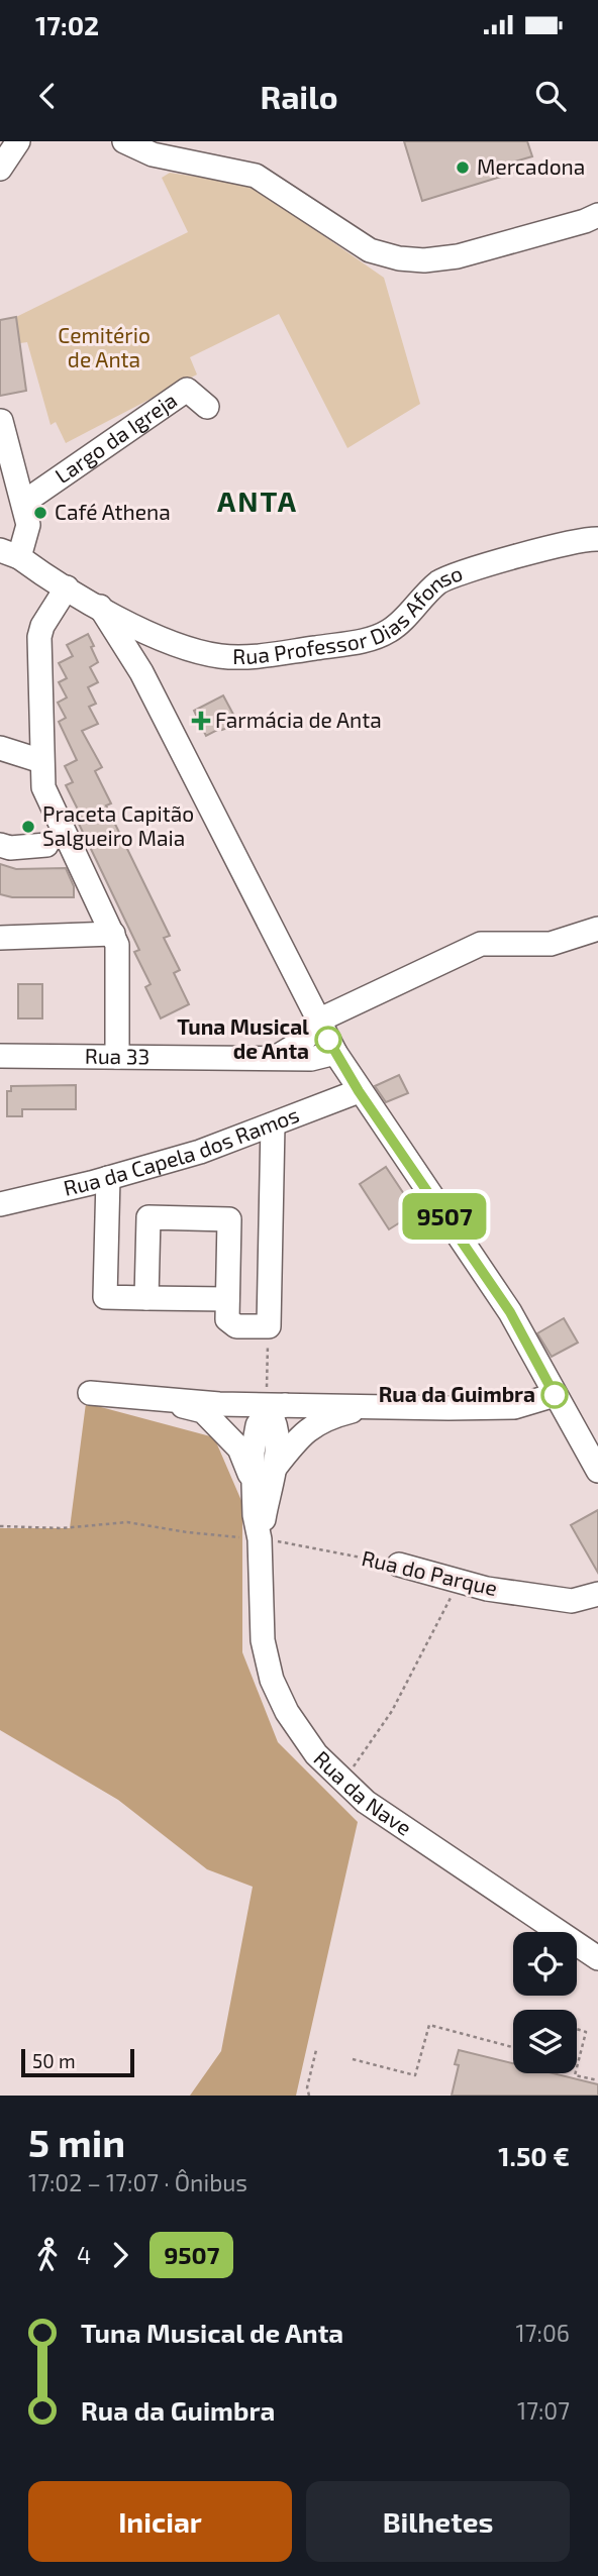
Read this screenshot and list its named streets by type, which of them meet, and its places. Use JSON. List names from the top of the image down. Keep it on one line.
{"streets":{"street":["Largo da Igreja","Rua Professor Dias Afonso","Rua 33","Rua da Capela dos Ramos","Rua do Parque","Rua da Nave"]},"crossings":[["Rua do Parque","Rua da Nave"]],"districts":["ANTA"],"parks":["Cemitério de Anta"],"places":{"other":["Mercadona","Café Athena","Praceta Capitão Salgueiro Maia","Tuna Musical de Anta","Rua da Guimbra"],"health":["Farmácia de Anta"]},"lines":["bus line 9507"],"scale_bar":"50 m","page":{"status":"17:02","header":"Railo","on_map":"9507","scale":"50 m","heading":["5 min","17:02 – 17:07 · Ônibus","1.50 €"],"legs":["4","9507"],"list":[{"name":"Tuna Musical de Anta","value":"17:06"},{"name":"Rua da Guimbra","value":"17:07"}],"buttons":["Iniciar","Bilhetes"]}}
